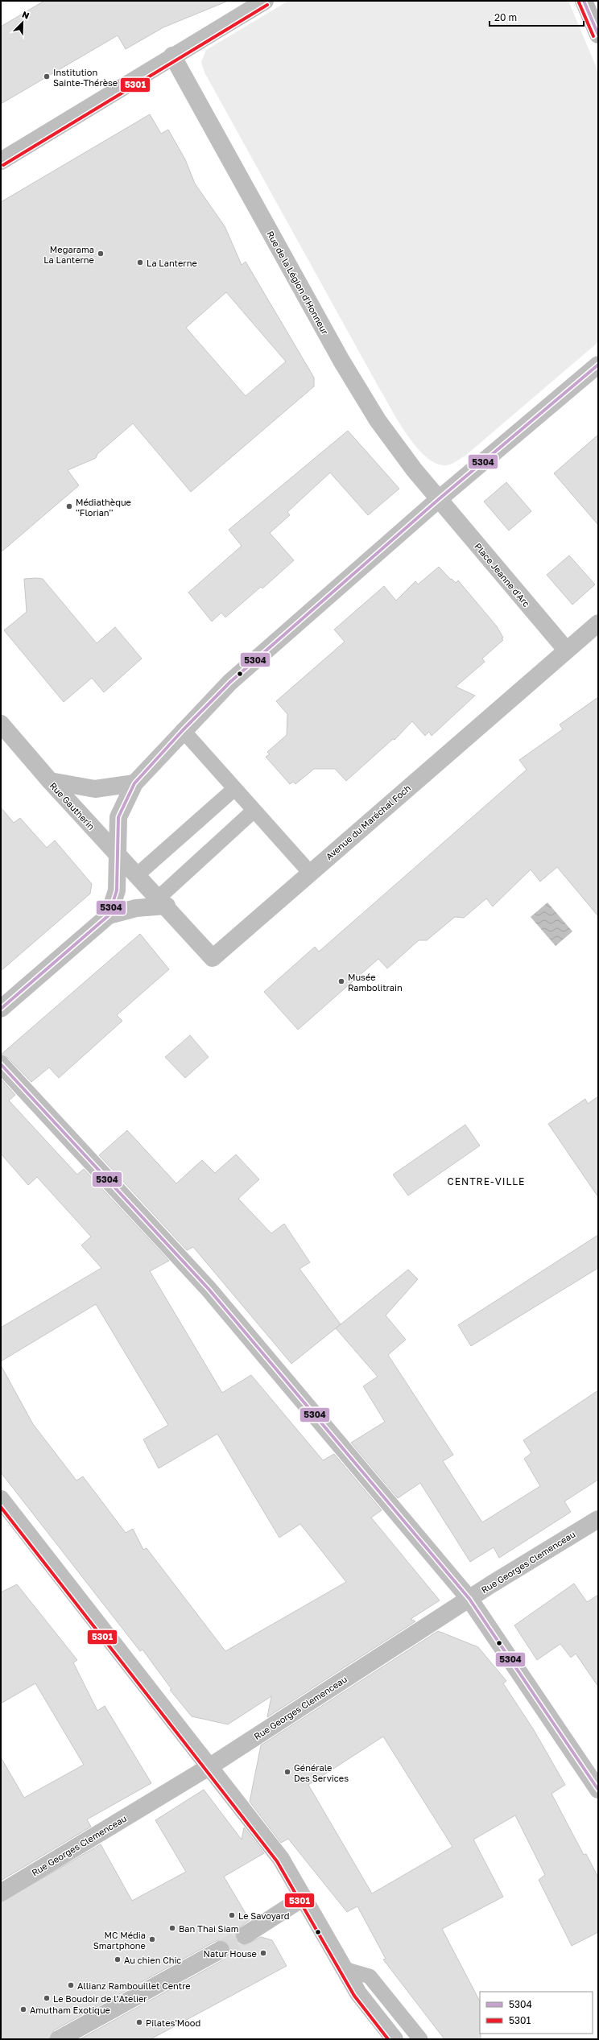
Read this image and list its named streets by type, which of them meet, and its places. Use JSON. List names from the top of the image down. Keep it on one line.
{"streets":{"street":["Rue de la Légion d'Honneur","Place Jeanne d'Arc","Rue Gautherin","Avenue du Maréchal Foch","Rue Georges Clemenceau"]},"crossings":[["Rue de la Légion d'Honneur","Place Jeanne d'Arc"],["Place Jeanne d'Arc","Avenue du Maréchal Foch"],["Rue Gautherin","Avenue du Maréchal Foch"]],"districts":["CENTRE-VILLE"],"places":["Institution Sainte-Thérèse","Megarama La Lanterne","La Lanterne","Médiathèque ''Florian''","Musée Rambolitrain","Générale Des Services","Le Savoyard","Ban Thai Siam","MC Média Smartphone","Natur House","Au chien Chic","Allianz Rambouillet Centre","Le Boudoir de l’Atelier","Amutham Exotique","Pilates'Mood"],"lines":["transit line 5304","transit line 5301"],"legend":["5304","5301"],"scale_bar":"20 m","north":"top right"}
